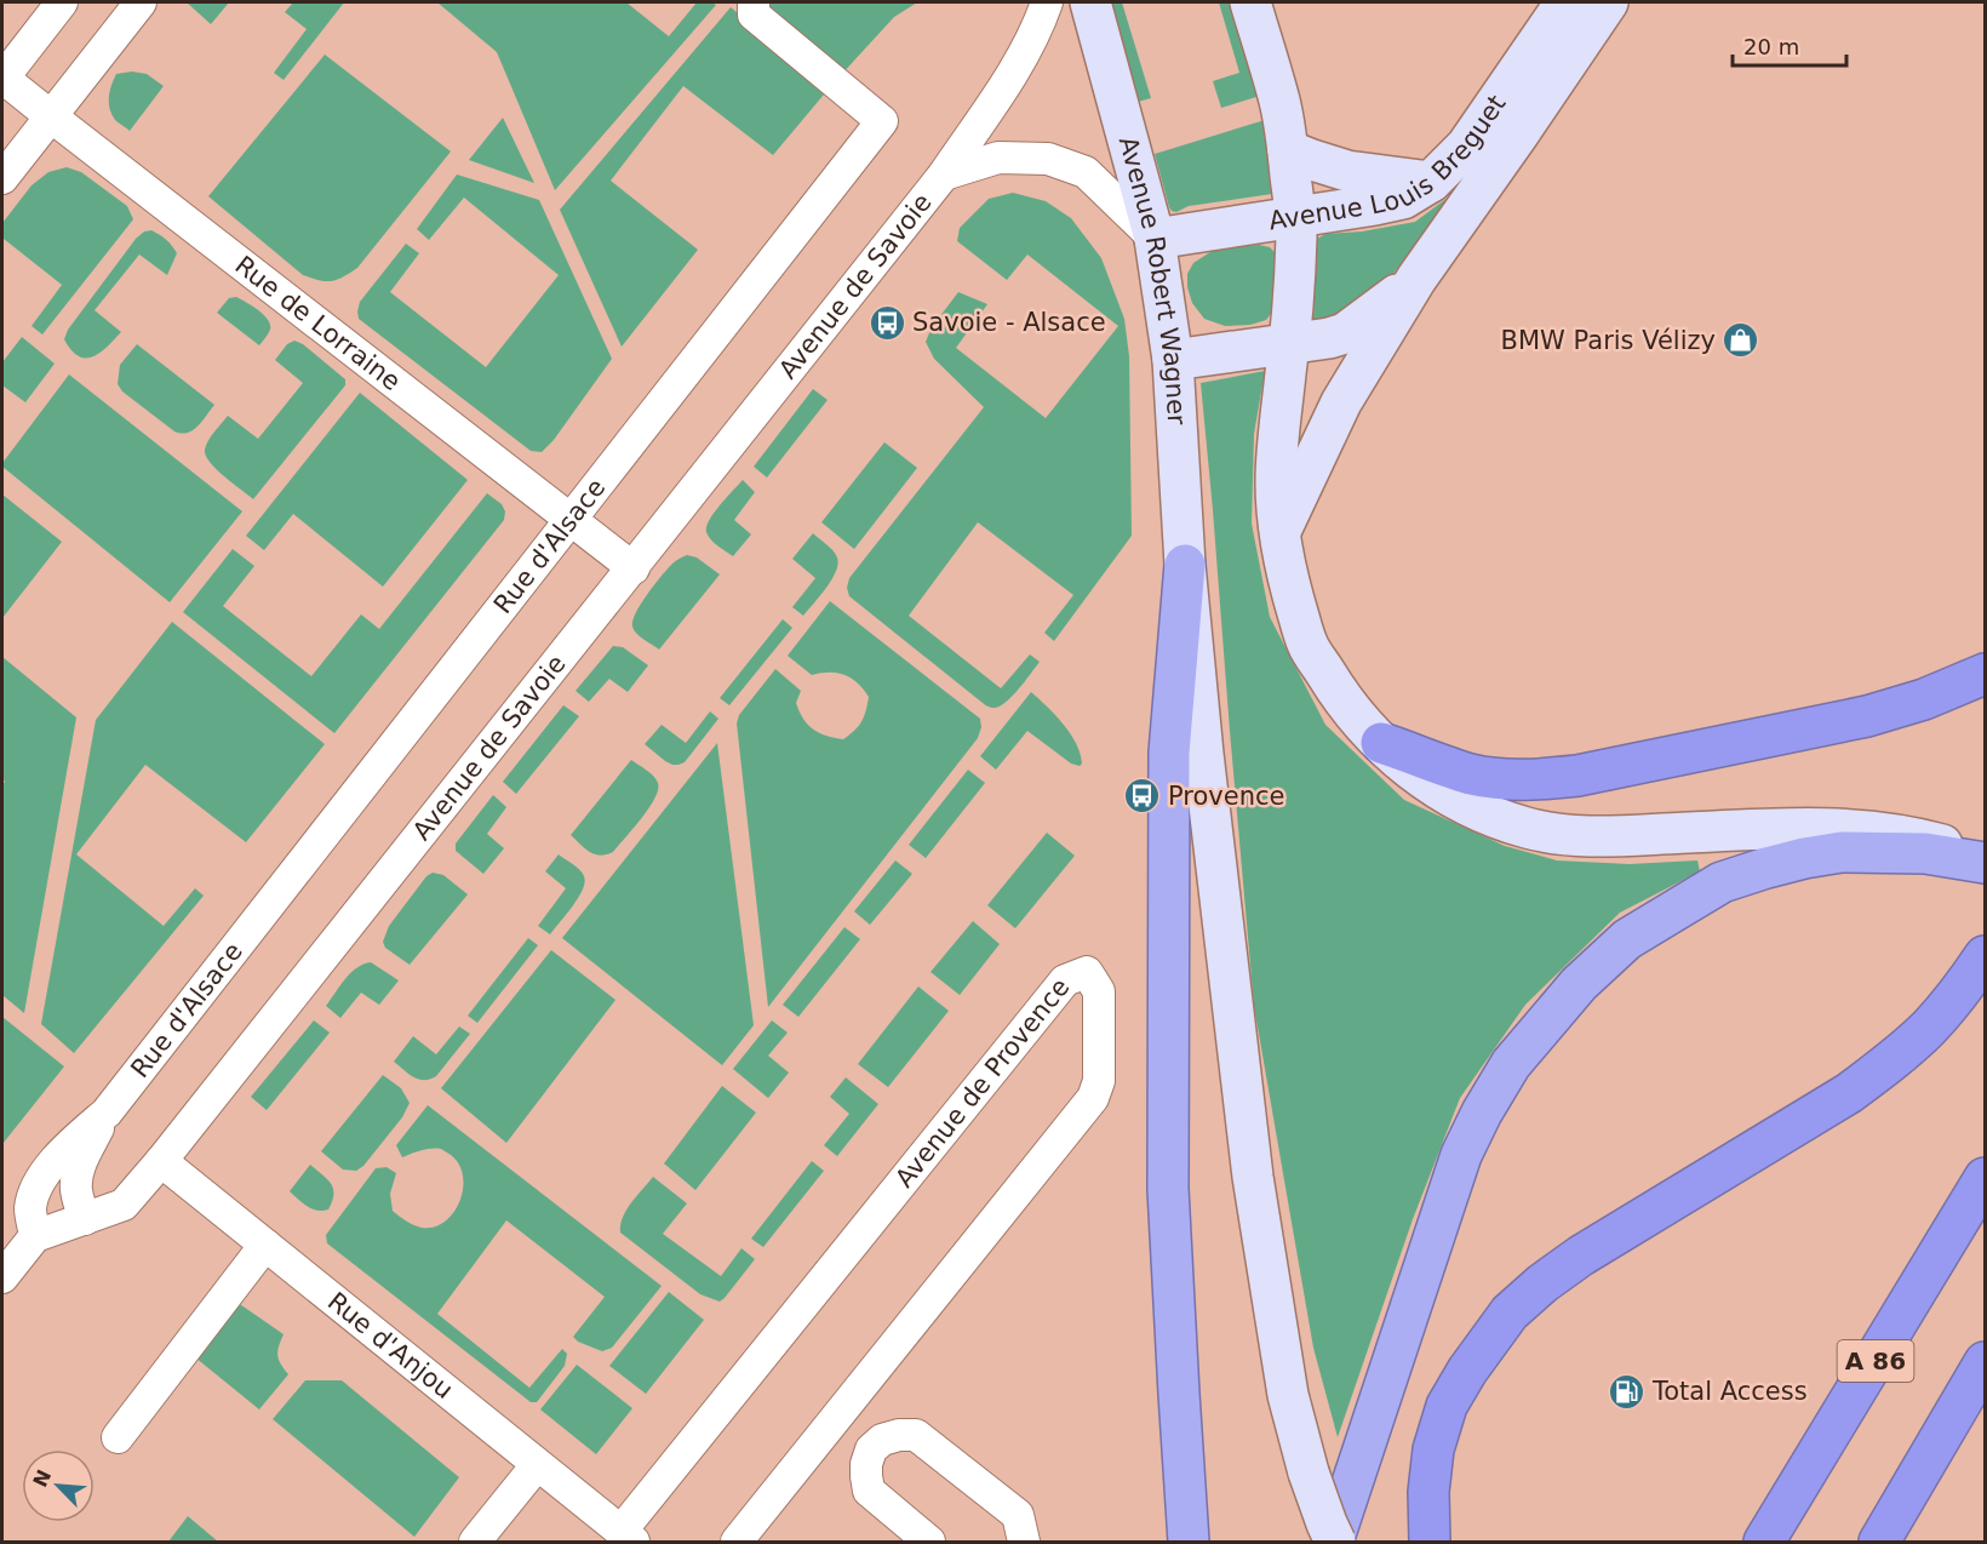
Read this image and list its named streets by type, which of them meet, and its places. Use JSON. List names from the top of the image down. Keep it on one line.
{"streets":{"highway":["A 86"],"main road":["Avenue Louis Breguet","Avenue Robert Wagner"],"street":["Avenue de Savoie","Rue de Lorraine","Rue d'Alsace","Avenue de Provence","Rue d'Anjou"]},"crossings":[["Avenue Louis Breguet","Avenue Robert Wagner"],["Avenue Louis Breguet","Avenue de Savoie"],["Avenue Robert Wagner","Avenue de Savoie"],["Avenue de Savoie","Rue de Lorraine"],["Avenue de Savoie","Rue d'Alsace"],["Avenue de Savoie","Rue d'Anjou"],["Rue de Lorraine","Rue d'Alsace"],["Avenue de Provence","Rue d'Anjou"]],"places":{"bus stop":["Savoie - Alsace","Provence"],"shop":["BMW Paris Vélizy"],"fuel station":["Total Access"]},"scale_bar":"20 m","north":"top left"}
